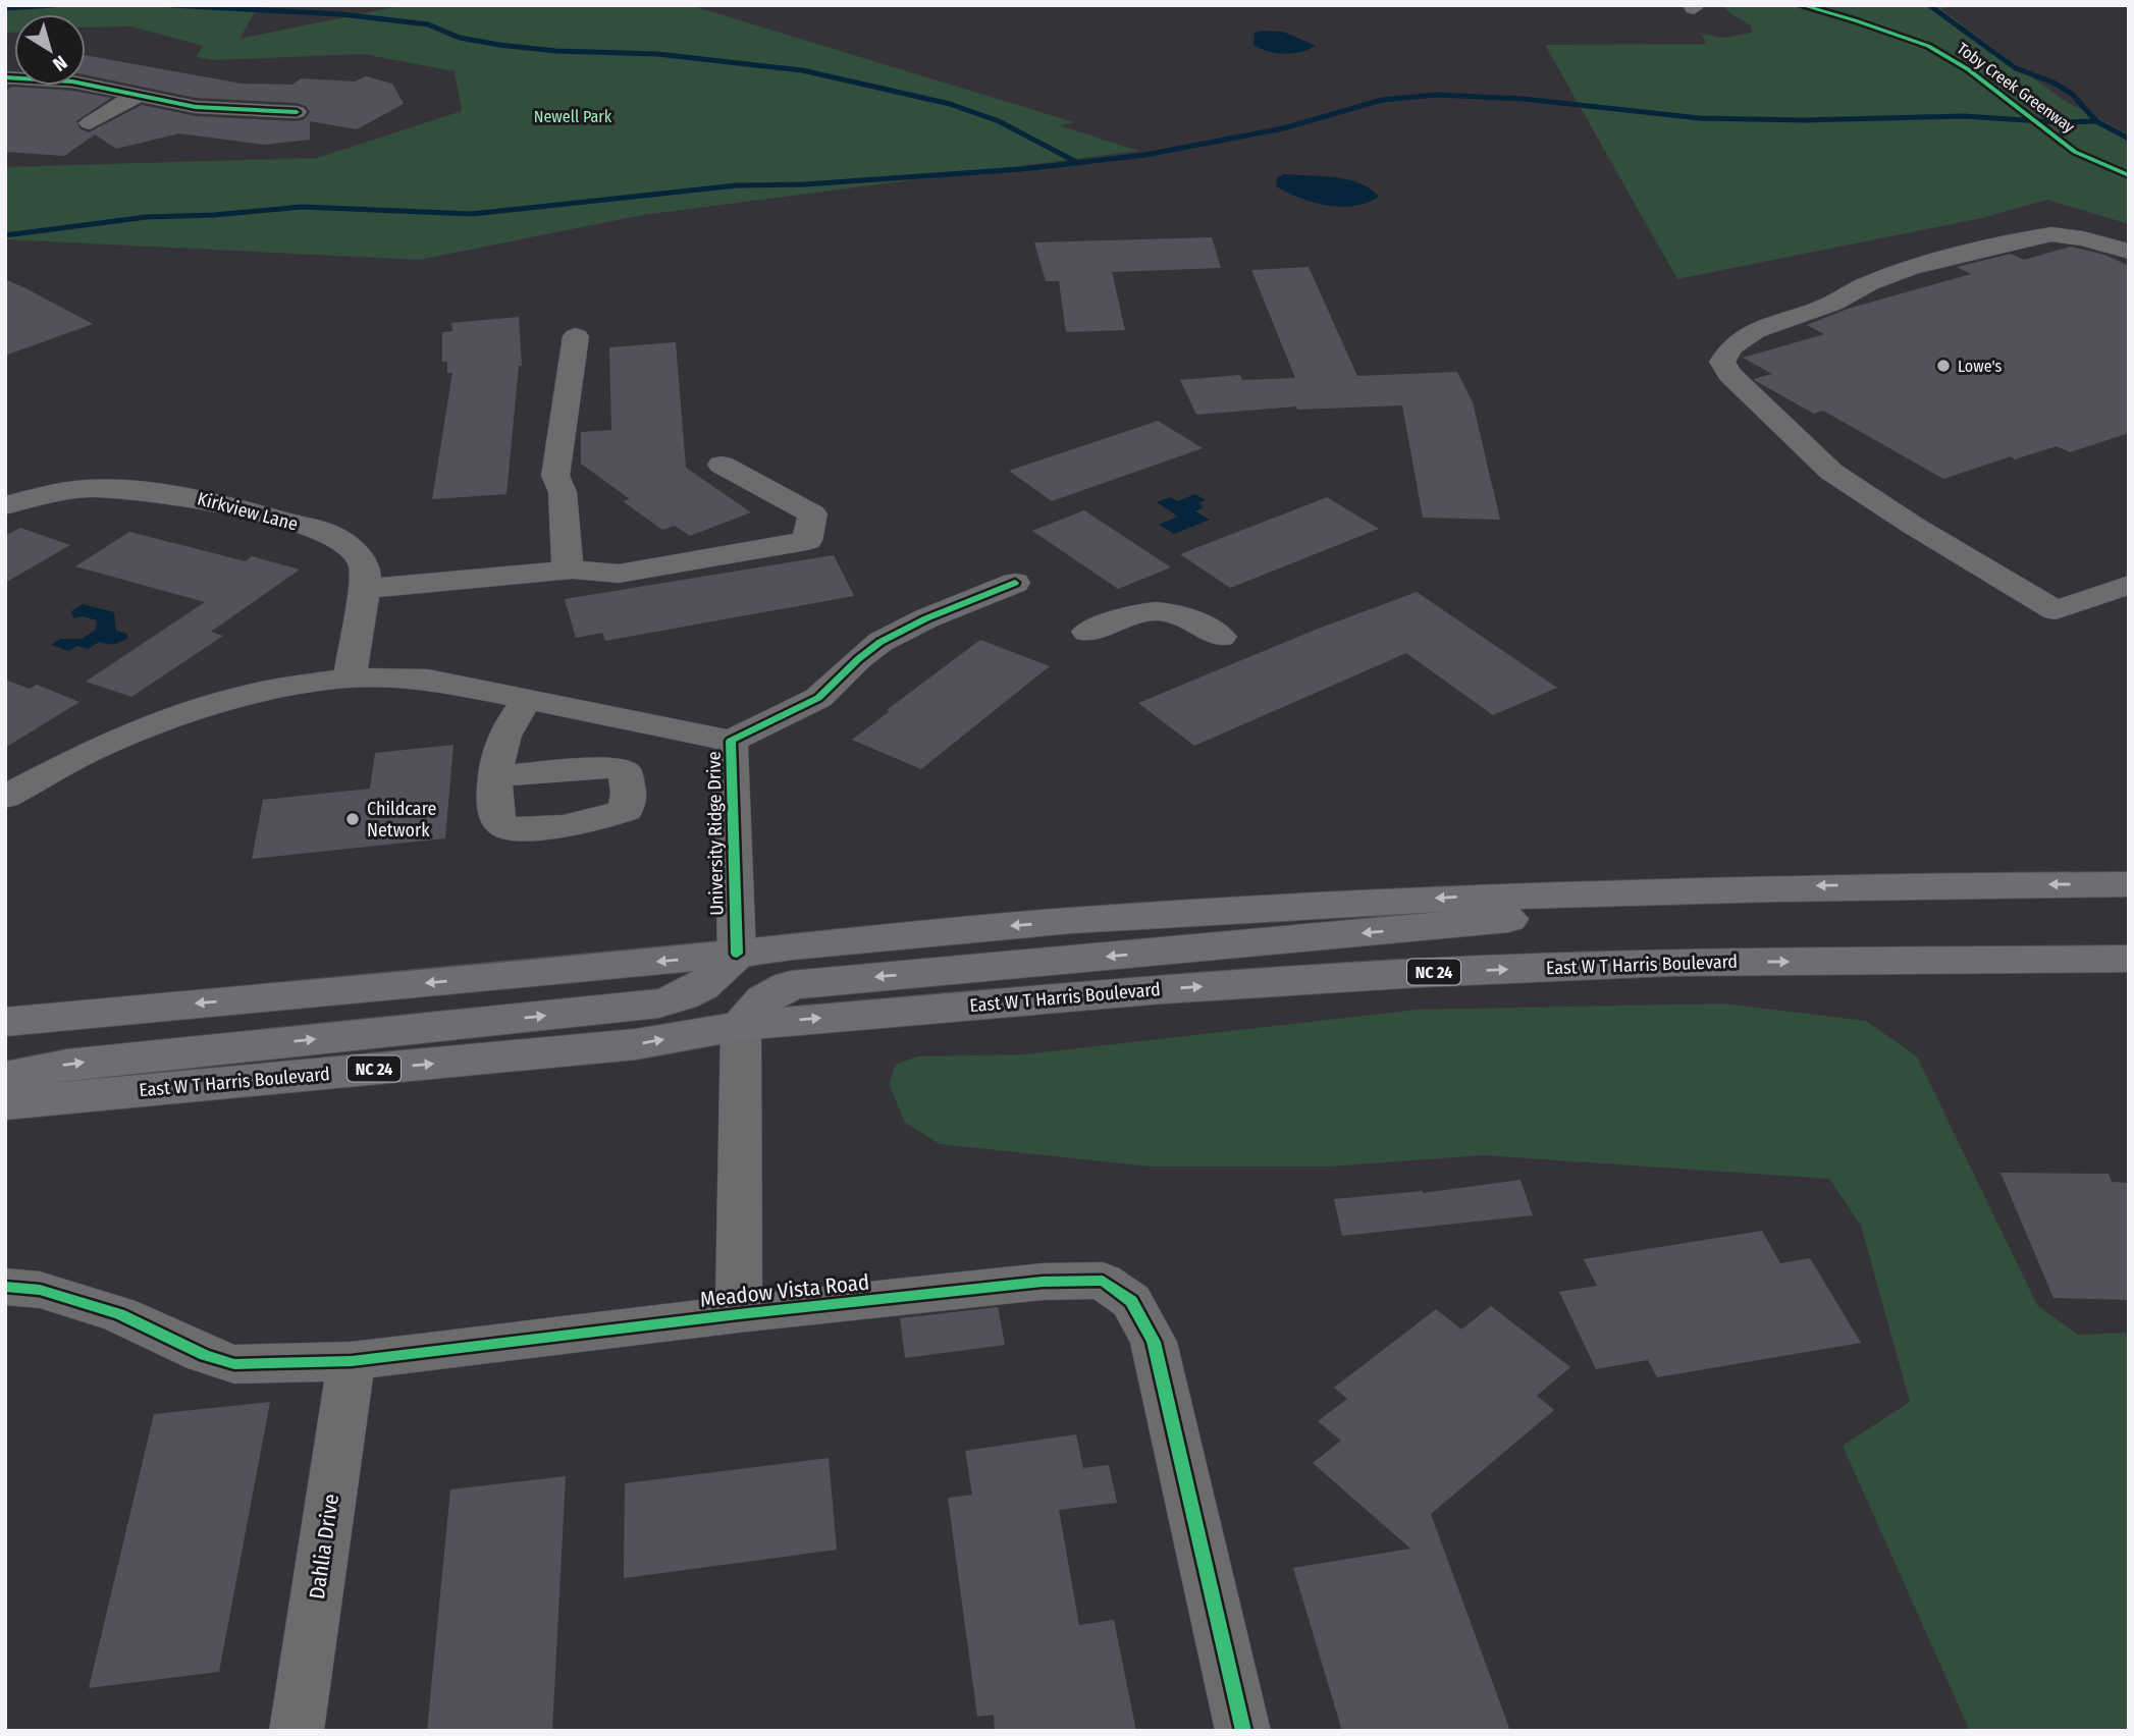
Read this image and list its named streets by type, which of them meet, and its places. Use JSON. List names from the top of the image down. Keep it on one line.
{"streets":{"main road":["East W T Harris Boulevard","NC 24"],"street":["Kirkview Lane","University Ridge Drive","Meadow Vista Road","Dahlia Drive"],"cycle path":["Toby Creek Greenway"]},"crossings":[["Kirkview Lane","University Ridge Drive"],["Meadow Vista Road","Dahlia Drive"]],"parks":["Newell Park"],"places":["Lowe's","Childcare Network"],"north":"bottom right"}
